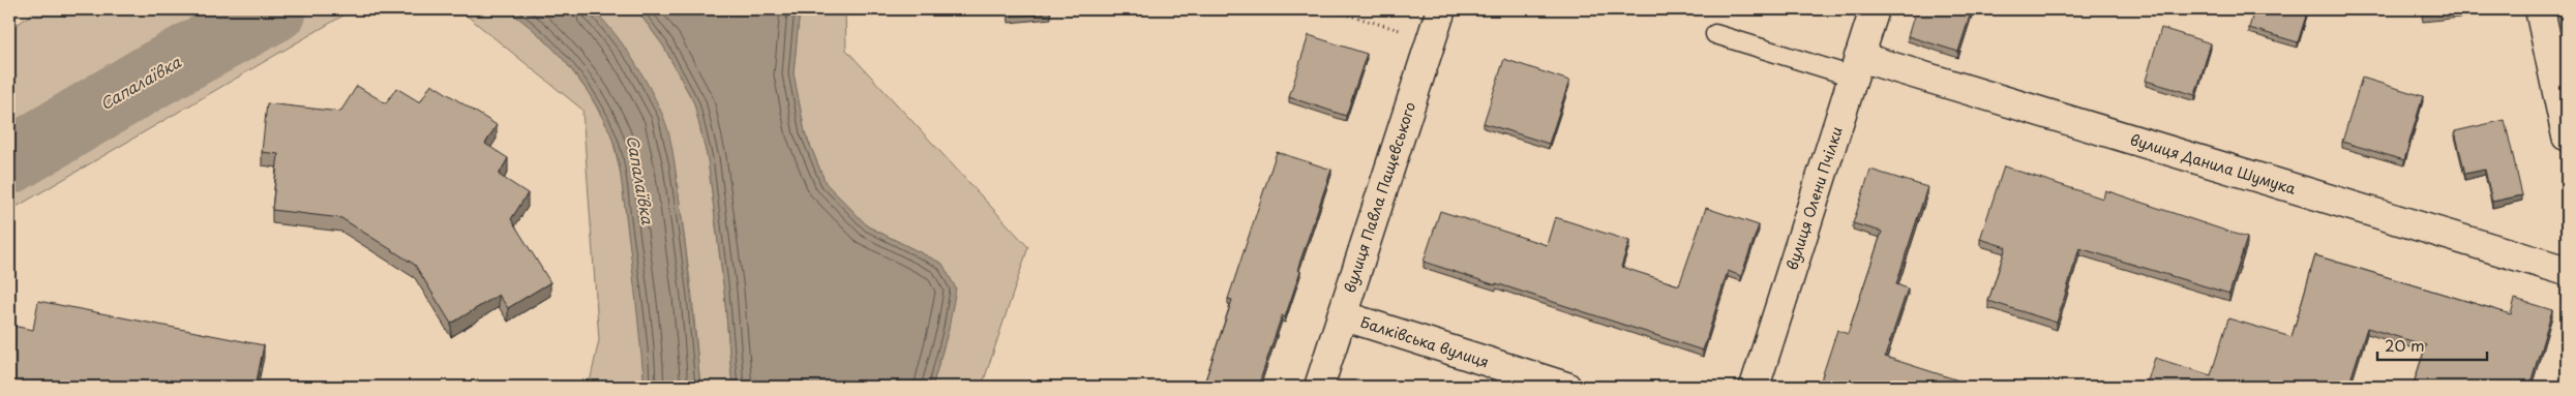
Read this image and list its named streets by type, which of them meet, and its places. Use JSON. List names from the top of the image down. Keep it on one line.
{"streets":{"street":["вулиця Данила Шумука","вулиця Павла Пащевського","вулиця Олени Пчілки","Балківська вулиця"]},"crossings":[["вулиця Данила Шумука","вулиця Олени Пчілки"],["вулиця Павла Пащевського","Балківська вулиця"]],"water":["Сапалаївка"],"scale_bar":"20 m"}
